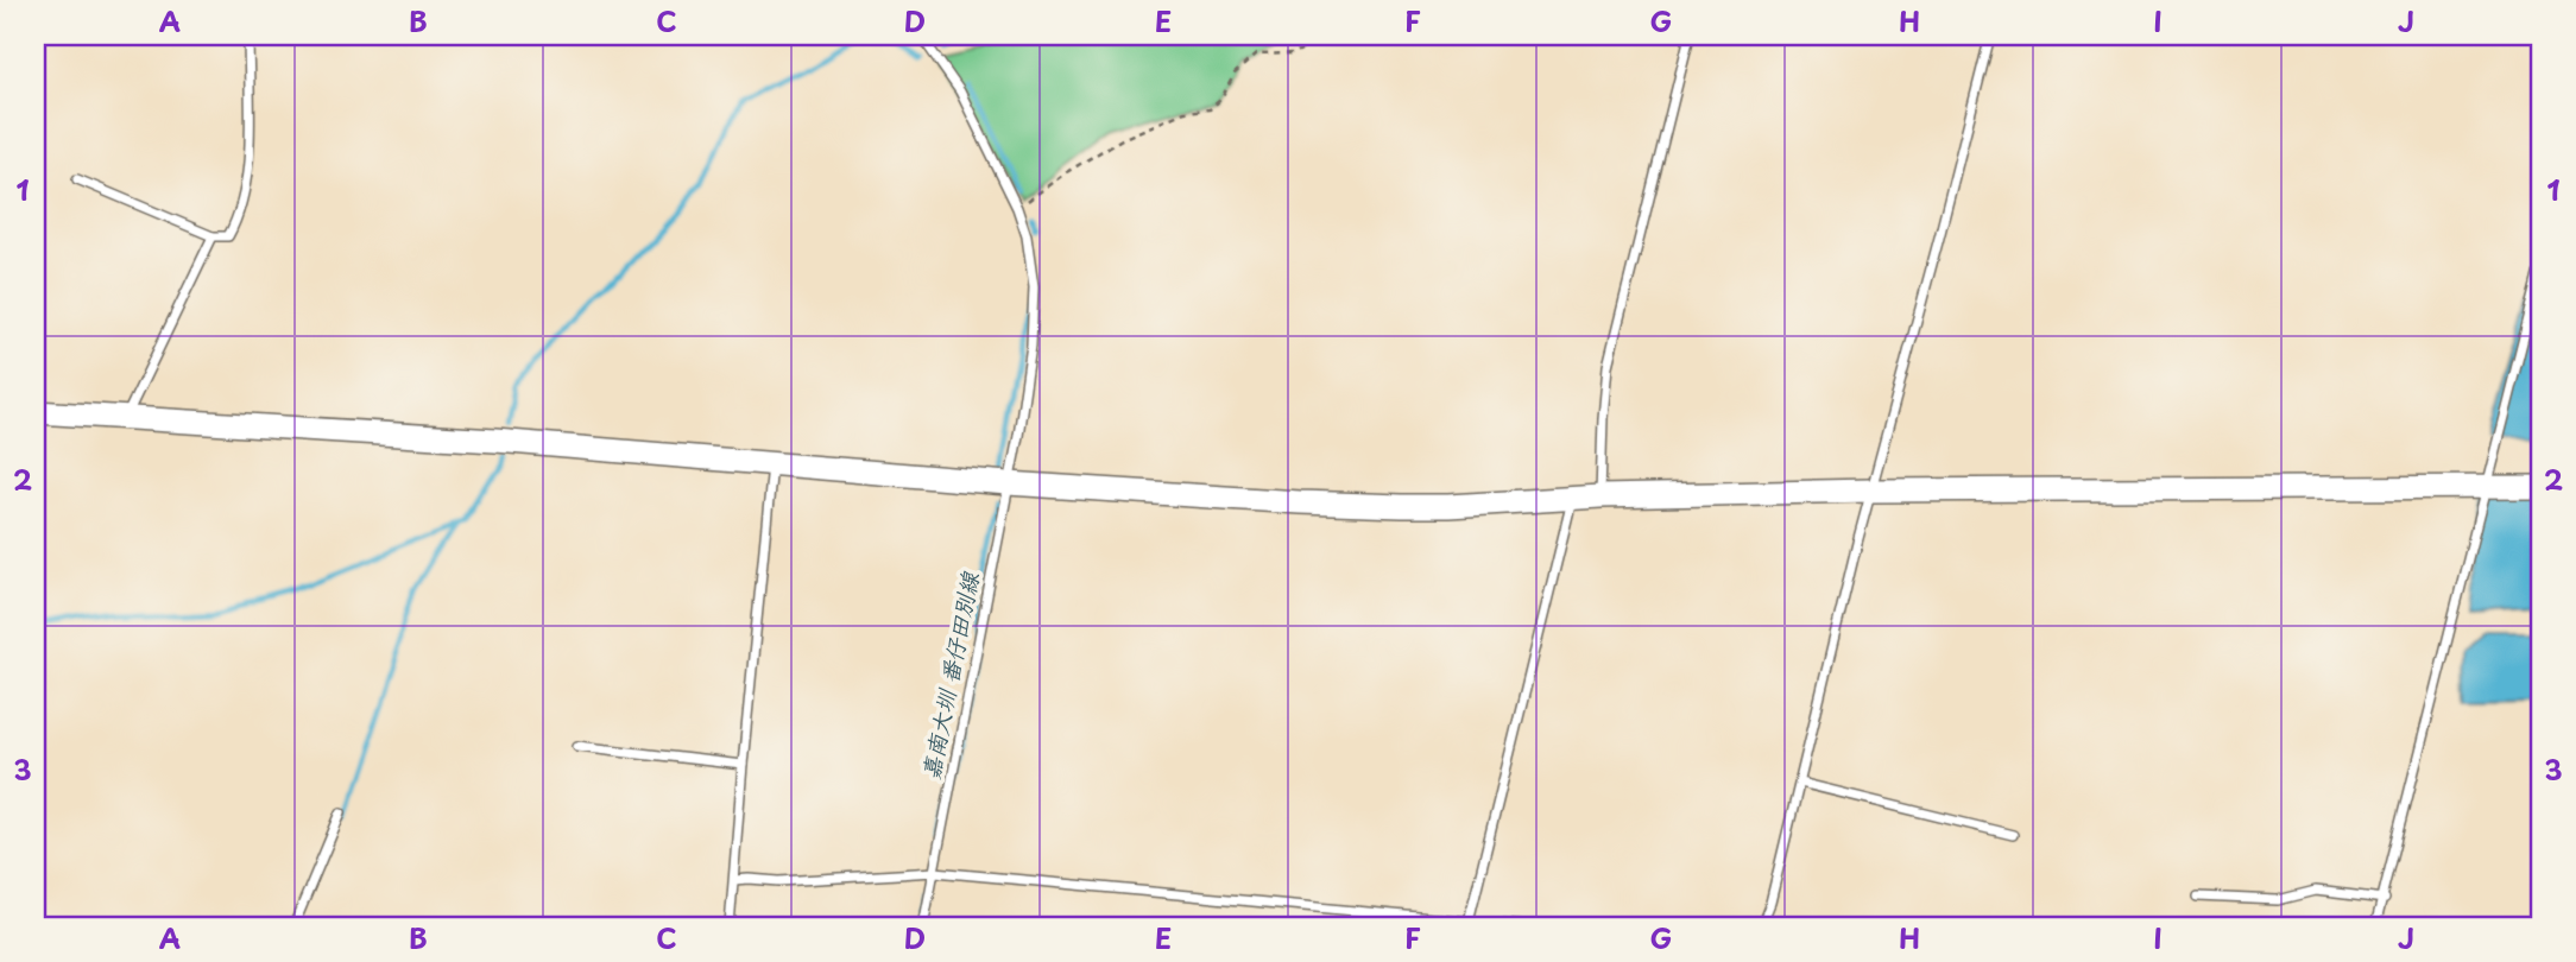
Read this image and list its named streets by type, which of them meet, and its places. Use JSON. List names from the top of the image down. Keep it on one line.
{"water":["嘉南大圳 番仔田別線"],"grid":{"columns":["A","B","C","D","E","F","G","H","I","J"],"rows":["1","2","3"]}}
